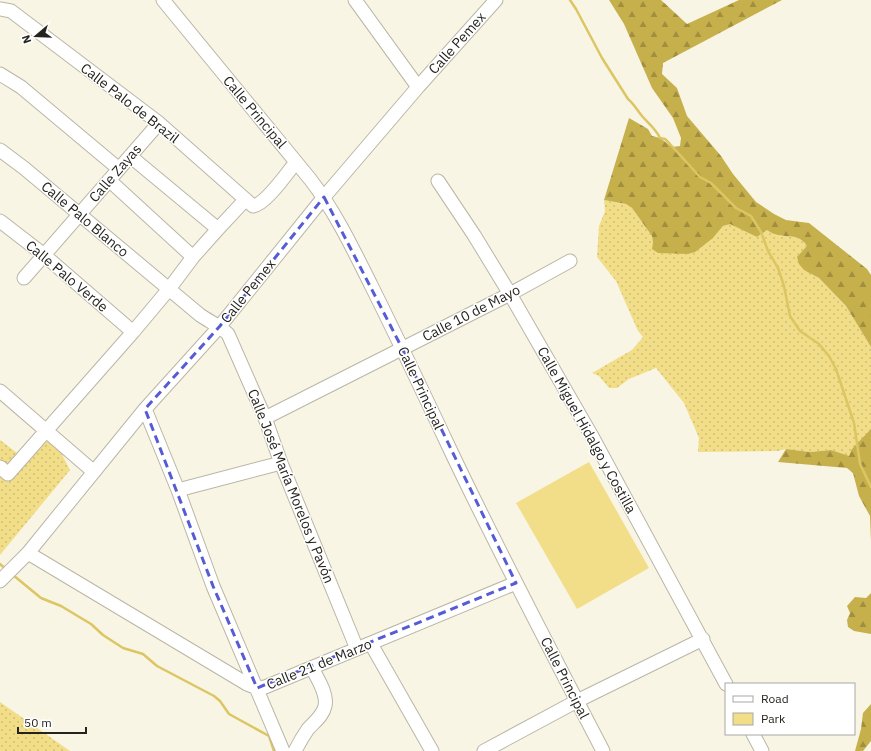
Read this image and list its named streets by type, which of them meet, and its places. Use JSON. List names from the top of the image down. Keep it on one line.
{"streets":{"street":["Calle Pemex","Calle Palo de Brazil","Calle Principal","Calle Zayas","Calle Palo Blanco","Calle Palo Verde","Calle 10 de Mayo","Calle Miguel Hidalgo y Costilla","Calle José María Morelos y Pavón","Calle 21 de Marzo"]},"crossings":[["Calle Pemex","Calle Principal"],["Calle Pemex","Calle Palo Blanco"],["Calle Pemex","Calle José María Morelos y Pavón"],["Calle Pemex","Calle 21 de Marzo"],["Calle Palo de Brazil","Calle Zayas"],["Calle Principal","Calle 10 de Mayo"],["Calle Principal","Calle 21 de Marzo"],["Calle Zayas","Calle Palo Blanco"],["Calle Zayas","Calle Palo Verde"],["Calle Palo Blanco","Calle José María Morelos y Pavón"],["Calle 10 de Mayo","Calle Miguel Hidalgo y Costilla"],["Calle 10 de Mayo","Calle José María Morelos y Pavón"],["Calle José María Morelos y Pavón","Calle 21 de Marzo"]],"legend":["Road","Park"],"scale_bar":"50 m","north":"left"}
